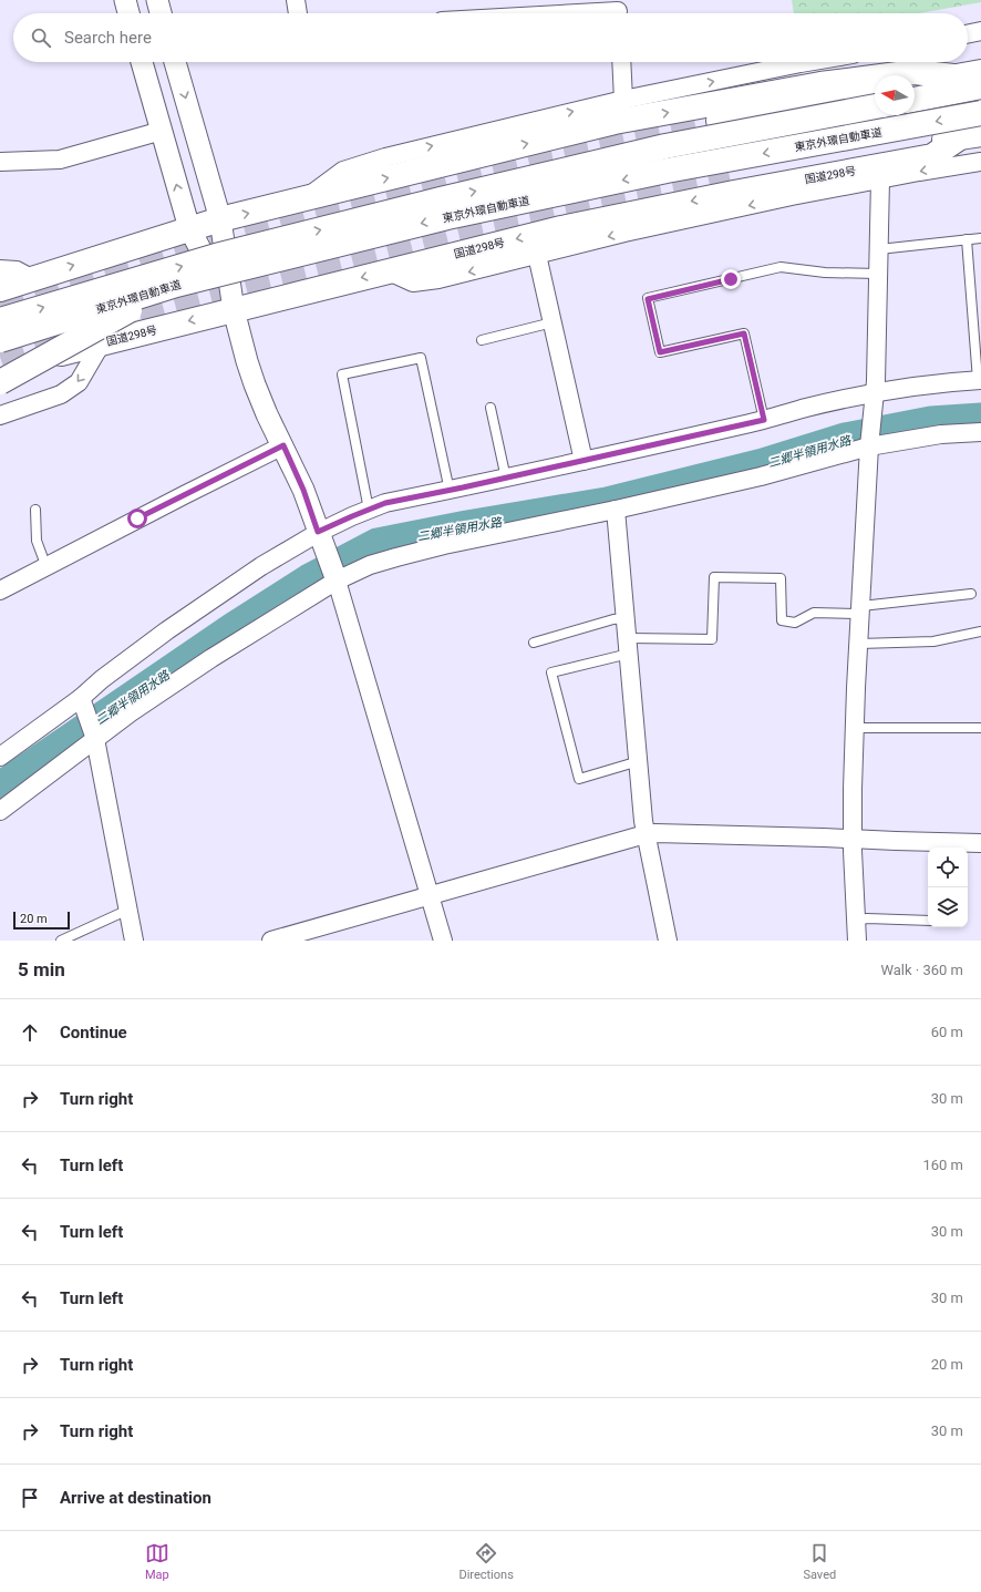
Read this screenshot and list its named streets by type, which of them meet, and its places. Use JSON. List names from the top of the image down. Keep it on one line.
{"streets":{"highway":["東京外環自動車道","国道298号"]},"water":["二郷半領用水路"],"scale_bar":"20 m","north":"left","page":{"search":"Search here","scale":"20 m","heading":["5 min","Walk · 360 m"],"list":[["Continue","60 m"],["Turn right","30 m"],["Turn left","160 m"],["Turn left","30 m"],["Turn left","30 m"],["Turn right","20 m"],["Turn right","30 m"],"Arrive at destination"],"nav":["Map","Directions","Saved"]}}
